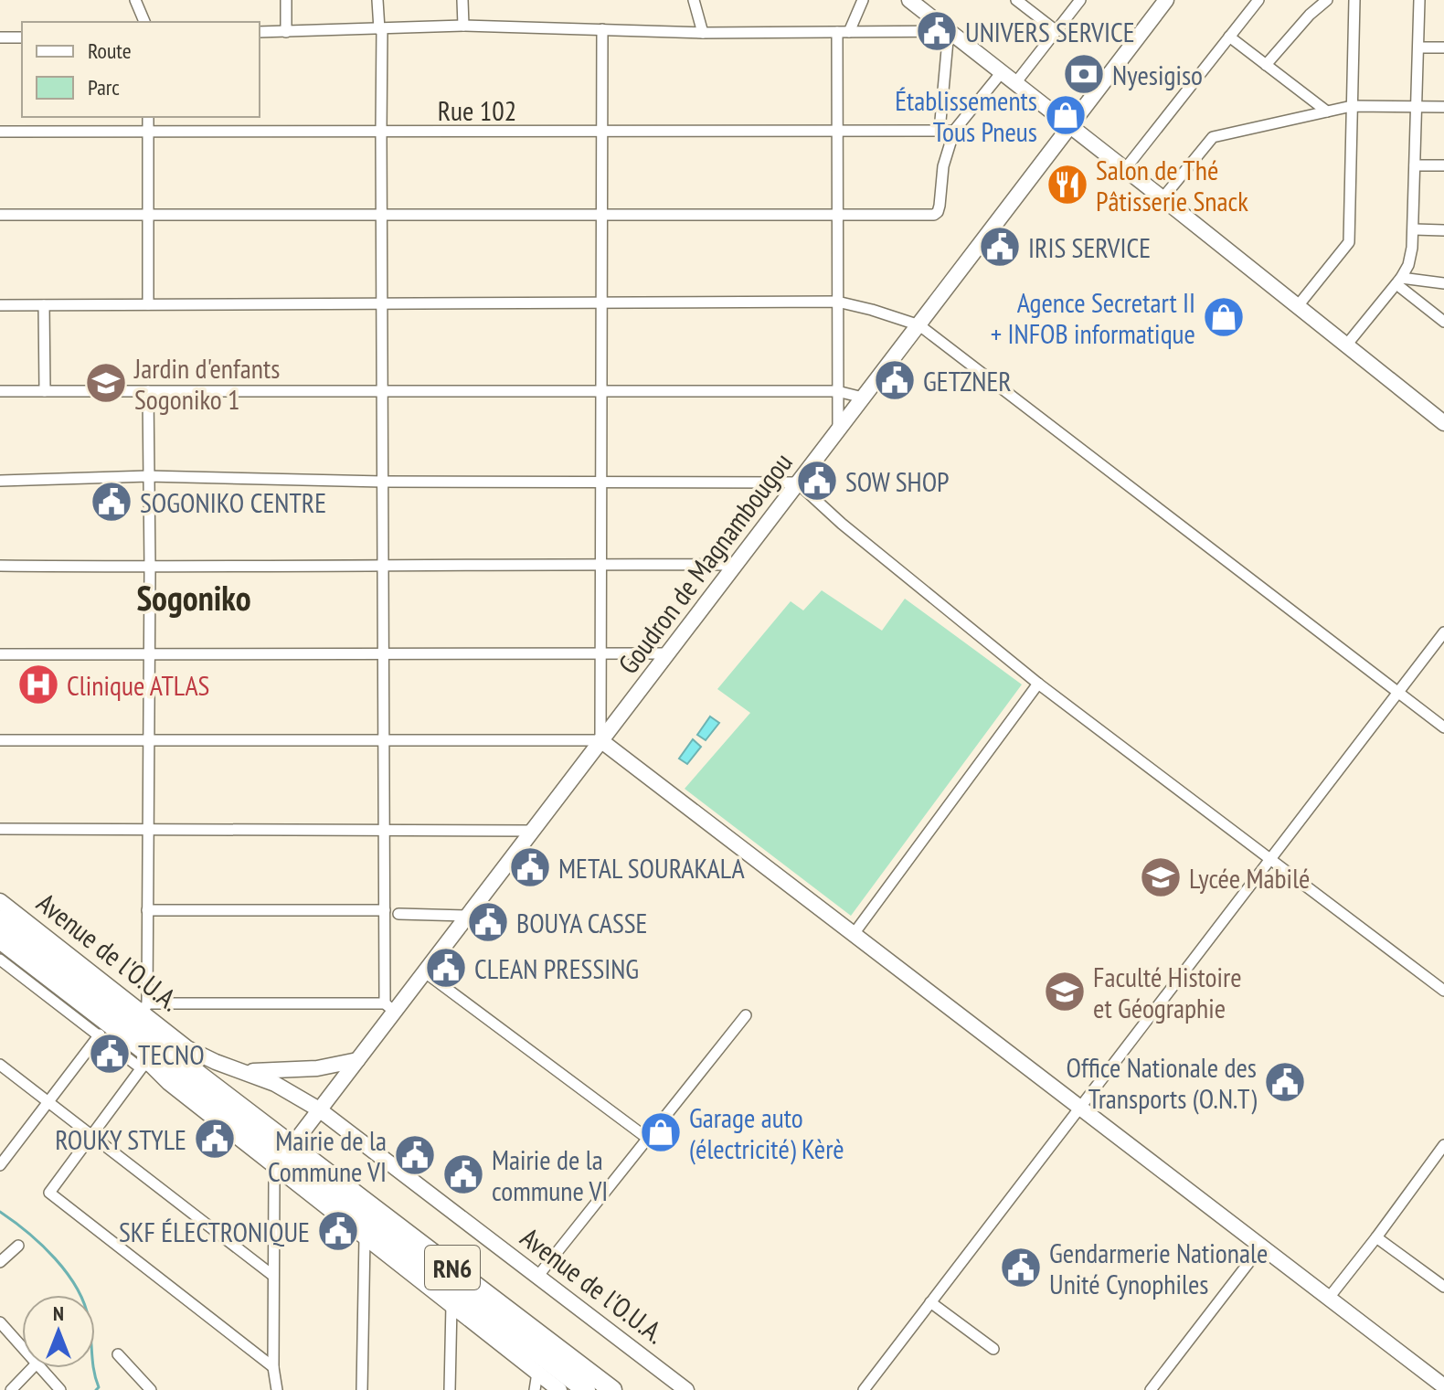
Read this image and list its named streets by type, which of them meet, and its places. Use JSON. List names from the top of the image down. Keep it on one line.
{"streets":{"highway":["Avenue de l'O.U.A.","RN6"],"street":["Rue 102","Goudron de Magnambougou"]},"crossings":[["Goudron de Magnambougou","Avenue de l'O.U.A."]],"districts":["Sogoniko"],"places":{"public building":["UNIVERS SERVICE","IRIS SERVICE","GETZNER","SOW SHOP","SOGONIKO CENTRE","METAL SOURAKALA","BOUYA CASSE","CLEAN PRESSING","TECNO","Office Nationale des Transports (O.N.T)","ROUKY STYLE","Mairie de la Commune VI","Mairie de la commune VI","SKF ÉLECTRONIQUE","Gendarmerie Nationale Unité Cynophiles"],"bank":["Nyesigiso"],"shop":["Établissements Tous Pneus","Agence Secretart II + INFOB informatique","Garage auto (électricité) Kèrè"],"restaurant":["Salon de Thé Pâtisserie Snack"],"school or university":["Jardin d'enfants Sogoniko 1","Lycée Mabilé","Faculté Histoire et Géographie"],"hospital":["Clinique ATLAS"]},"legend":["Route","Parc"],"north":"top"}
